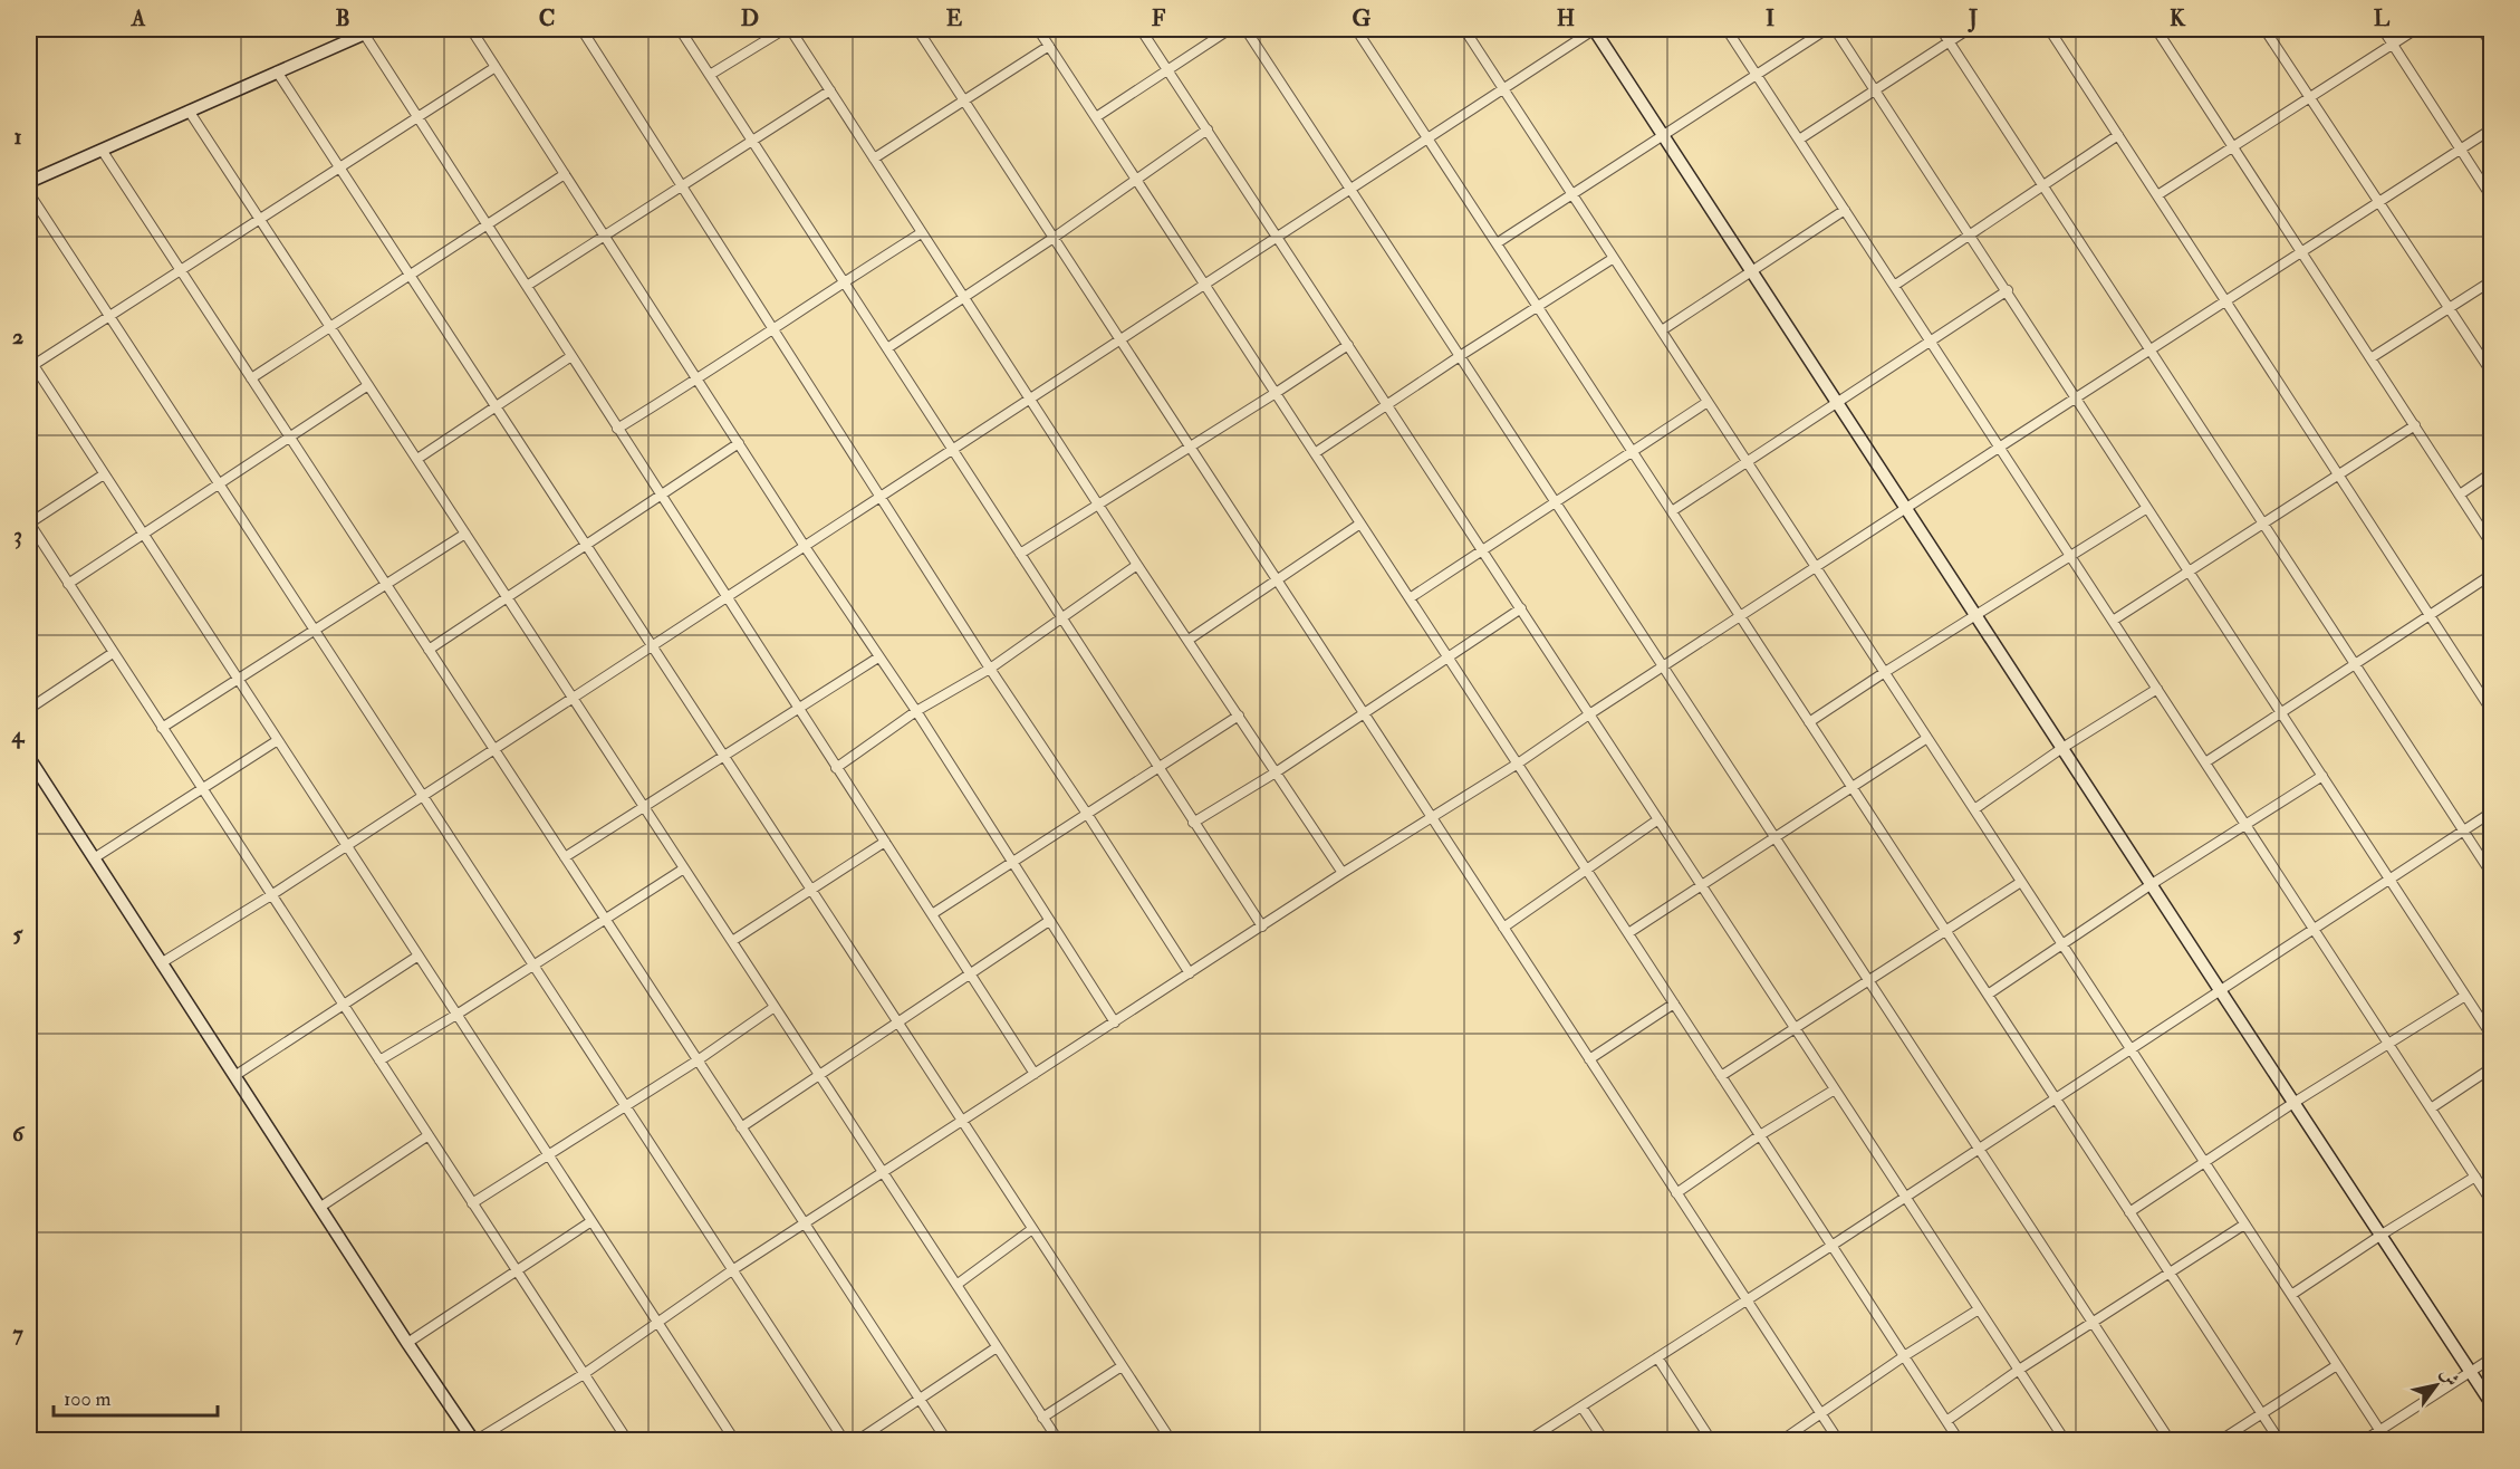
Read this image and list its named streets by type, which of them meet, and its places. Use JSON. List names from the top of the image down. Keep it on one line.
{"scale_bar":"100 m","north":"top right","grid":{"columns":["A","B","C","D","E","F","G","H","I","J","K","L"],"rows":["1","2","3","4","5","6","7"]}}
